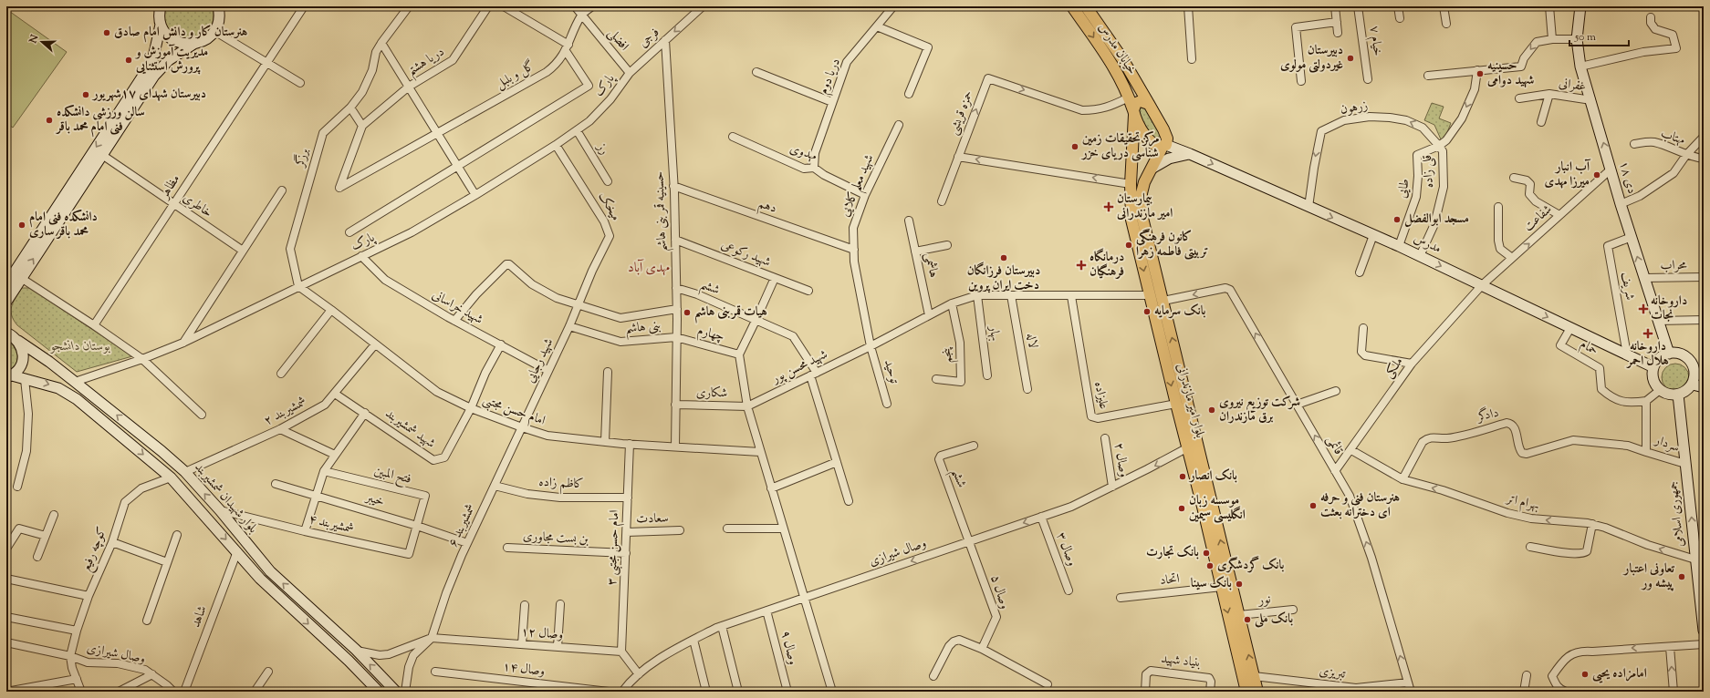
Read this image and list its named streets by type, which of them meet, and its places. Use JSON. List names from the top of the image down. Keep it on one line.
{"streets":{"main road":["خیابان مدرس","۱۸ دی","مدرس","بلوار امیر مازندرانی","بلوار شهیدان شمشیربند","جمهوری اسلامی"],"street":["فرجی","افضلی","خیام ۷","دریا هشتم","گل و بلبل","دریا دوم","پارک","غفرانی","زرهون","حمزه قریشی","مهتاب","رز","مهدوی","برزگر","قلی زاده","شهید معلم کلایی","مظاهر","طایی","خاطری","میخک","دهم","حسینیه قمر بنی هاشم","شفاعت","شهید رکوعی","هاشمی","محراب","شریف","ششم","شهید خراسانی","بنی هاشم","بهار","چهارم","لاله","حمام","پنجم","شهید رجایی","شهید محسن پور","ملکی","توحید","شکاری","علیزاده","امام حسن مجتبی","شمشیربند ۲","دادگر","شهید شمشیربند","سردار","قائمی","وصال ۲","فتح المبین","کاظم زاده","خیبر","بهرام اتر","سعادت","شمشیربند ۴","شمشیربند ۶","بن بست مجاوری","امام حسن مجتبی ۳","کوچه رفیع","وصال ۳","وصال شیرازی","اتحاد","وصال ۵","نور","شاهد","وصال ۱۲","وصال ۹","بنیاد شهید","وصال ۱۴","تبریزی"]},"crossings":[["فرجی","افضلی"],["فرجی","پارک"],["فرجی","حسینیه قمر بنی هاشم"],["افضلی","گل و بلبل"],["افضلی","پارک"],["خیابان مدرس","حمزه قریشی"],["خیابان مدرس","مدرس"],["خیابان مدرس","بلوار امیر مازندرانی"],["دریا هشتم","گل و بلبل"],["دریا دوم","مهدوی"],["پارک","رز"],["پارک","برزگر"],["پارک","میخک"],["پارک","شهید خراسانی"],["پارک","امام حسن مجتبی"],["پارک","بلوار شهیدان شمشیربند"],["غفرانی","۱۸ دی"],["زرهون","قلی زاده"],["زرهون","طایی"],["زرهون","مدرس"],["مهدوی","شهید معلم کلایی"],["برزگر","امام حسن مجتبی"],["قلی زاده","طایی"],["قلی زاده","مدرس"],["۱۸ دی","شفاعت"],["۱۸ دی","مدرس"],["۱۸ دی","محراب"],["۱۸ دی","شریف"],["۱۸ دی","جمهوری اسلامی"],["شهید معلم کلایی","دهم"],["شهید معلم کلایی","شهید محسن پور"],["شهید معلم کلایی","توحید"],["مظاهر","خاطری"],["طایی","مدرس"],["میخک","شهید رجایی"],["دهم","حسینیه قمر بنی هاشم"],["حسینیه قمر بنی هاشم","شهید رکوعی"],["حسینیه قمر بنی هاشم","ششم"],["حسینیه قمر بنی هاشم","بنی هاشم"],["حسینیه قمر بنی هاشم","چهارم"],["حسینیه قمر بنی هاشم","شکاری"],["حسینیه قمر بنی هاشم","امام حسن مجتبی"],["شفاعت","مدرس"],["شفاعت","ملکی"],["مدرس","شریف"],["مدرس","حمام"],["مدرس","ملکی"],["مدرس","بلوار امیر مازندرانی"],["مدرس","جمهوری اسلامی"],["هاشمی","شهید محسن پور"],["ششم","شهید محسن پور"],["ششم","وصال شیرازی"],["ششم","وصال ۵"],["شهید خراسانی","شهید رجایی"],["شهید خراسانی","شهید شمشیربند"],["بنی هاشم","چهارم"],["بنی هاشم","شهید رجایی"],["بهار","شهید محسن پور"],["لاله","شهید محسن پور"],["حمام","سردار"],["پنجم","شهید محسن پور"],["شهید رجایی","امام حسن مجتبی"],["شهید رجایی","شمشیربند ۶"],["شهید محسن پور","توحید"],["شهید محسن پور","شکاری"],["شهید محسن پور","علیزاده"],["شهید محسن پور","بلوار امیر مازندرانی"],["ملکی","قائمی"],["ملکی","بهرام اتر"],["علیزاده","بلوار امیر مازندرانی"],["بلوار امیر مازندرانی","قائمی"],["بلوار امیر مازندرانی","وصال شیرازی"],["بلوار امیر مازندرانی","اتحاد"],["بلوار امیر مازندرانی","نور"],["بلوار امیر مازندرانی","تبریزی"],["امام حسن مجتبی","شمشیربند ۲"],["امام حسن مجتبی","شهید شمشیربند"],["امام حسن مجتبی","شمشیربند ۶"],["امام حسن مجتبی","امام حسن مجتبی ۳"],["شمشیربند ۲","شهید شمشیربند"],["شمشیربند ۲","بلوار شهیدان شمشیربند"],["دادگر","سردار"],["دادگر","بهرام اتر"],["سردار","جمهوری اسلامی"],["قائمی","تبریزی"],["وصال ۲","وصال شیرازی"],["فتح المبین","خیبر"],["فتح المبین","شمشیربند ۴"],["کاظم زاده","شمشیربند ۶"],["کاظم زاده","امام حسن مجتبی ۳"],["بلوار شهیدان شمشیربند","شمشیربند ۴"],["بلوار شهیدان شمشیربند","کوچه رفیع"],["بلوار شهیدان شمشیربند","شاهد"],["خیبر","شمشیربند ۴"],["خیبر","شمشیربند ۶"],["بهرام اتر","جمهوری اسلامی"],["سعادت","امام حسن مجتبی ۳"],["شمشیربند ۶","وصال ۱۲"],["بن بست مجاوری","امام حسن مجتبی ۳"],["امام حسن مجتبی ۳","وصال ۱۲"],["کوچه رفیع","وصال شیرازی"],["وصال ۳","وصال شیرازی"],["وصال شیرازی","وصال ۵"],["وصال شیرازی","وصال ۹"]],"one_way":["فرجی","قلی زاده","شفاعت","مدرس","قائمی","بهرام اتر","جمهوری اسلامی","وصال شیرازی"],"districts":["مهدی آباد"],"parks":["بوستان دانشجو"],"places":{"other":["هنرستان کار و دانش امام صادق","دبیرستان غیردولتی مولوی","مدیریت آموزش و پرورش استثنایی","حسینیه شهید دوامی","دبیرستان شهدای ۱۷شهریور","سالن ورزشی دانشکده فنی امام محمد باقر","مرکز تحقیقات زمین شناسی دریای خزر","آب انبار میرزا مهدی","مسجد ابوالفضل","دانشکده فنی امام محمد باقر ساری","کانون فرهنگی تربیتی فاطمه زهرا","دبیرستان فرزانگان دخت ایران پروین","بانک سرمایه","هیات قمربنی هاشم","شرکت توزیع نیروی برق مازندران","بانک انصار","هنرستان فنی و حرفه ای دخترانه بعثت","موسسه زبان انگلیسی سیمین","بانک تجارت","بانک گردشگری","تعاونی اعتبار پیشه ور","بانک سینا","بانک ملی","امامزاده یحیی"],"health":["بیمارستان امیر مازندرانی","درمانگاه فرهنگیان","داروخانه نجات","داروخانه هلال احمر"]},"scale_bar":"50 m","north":"left"}
